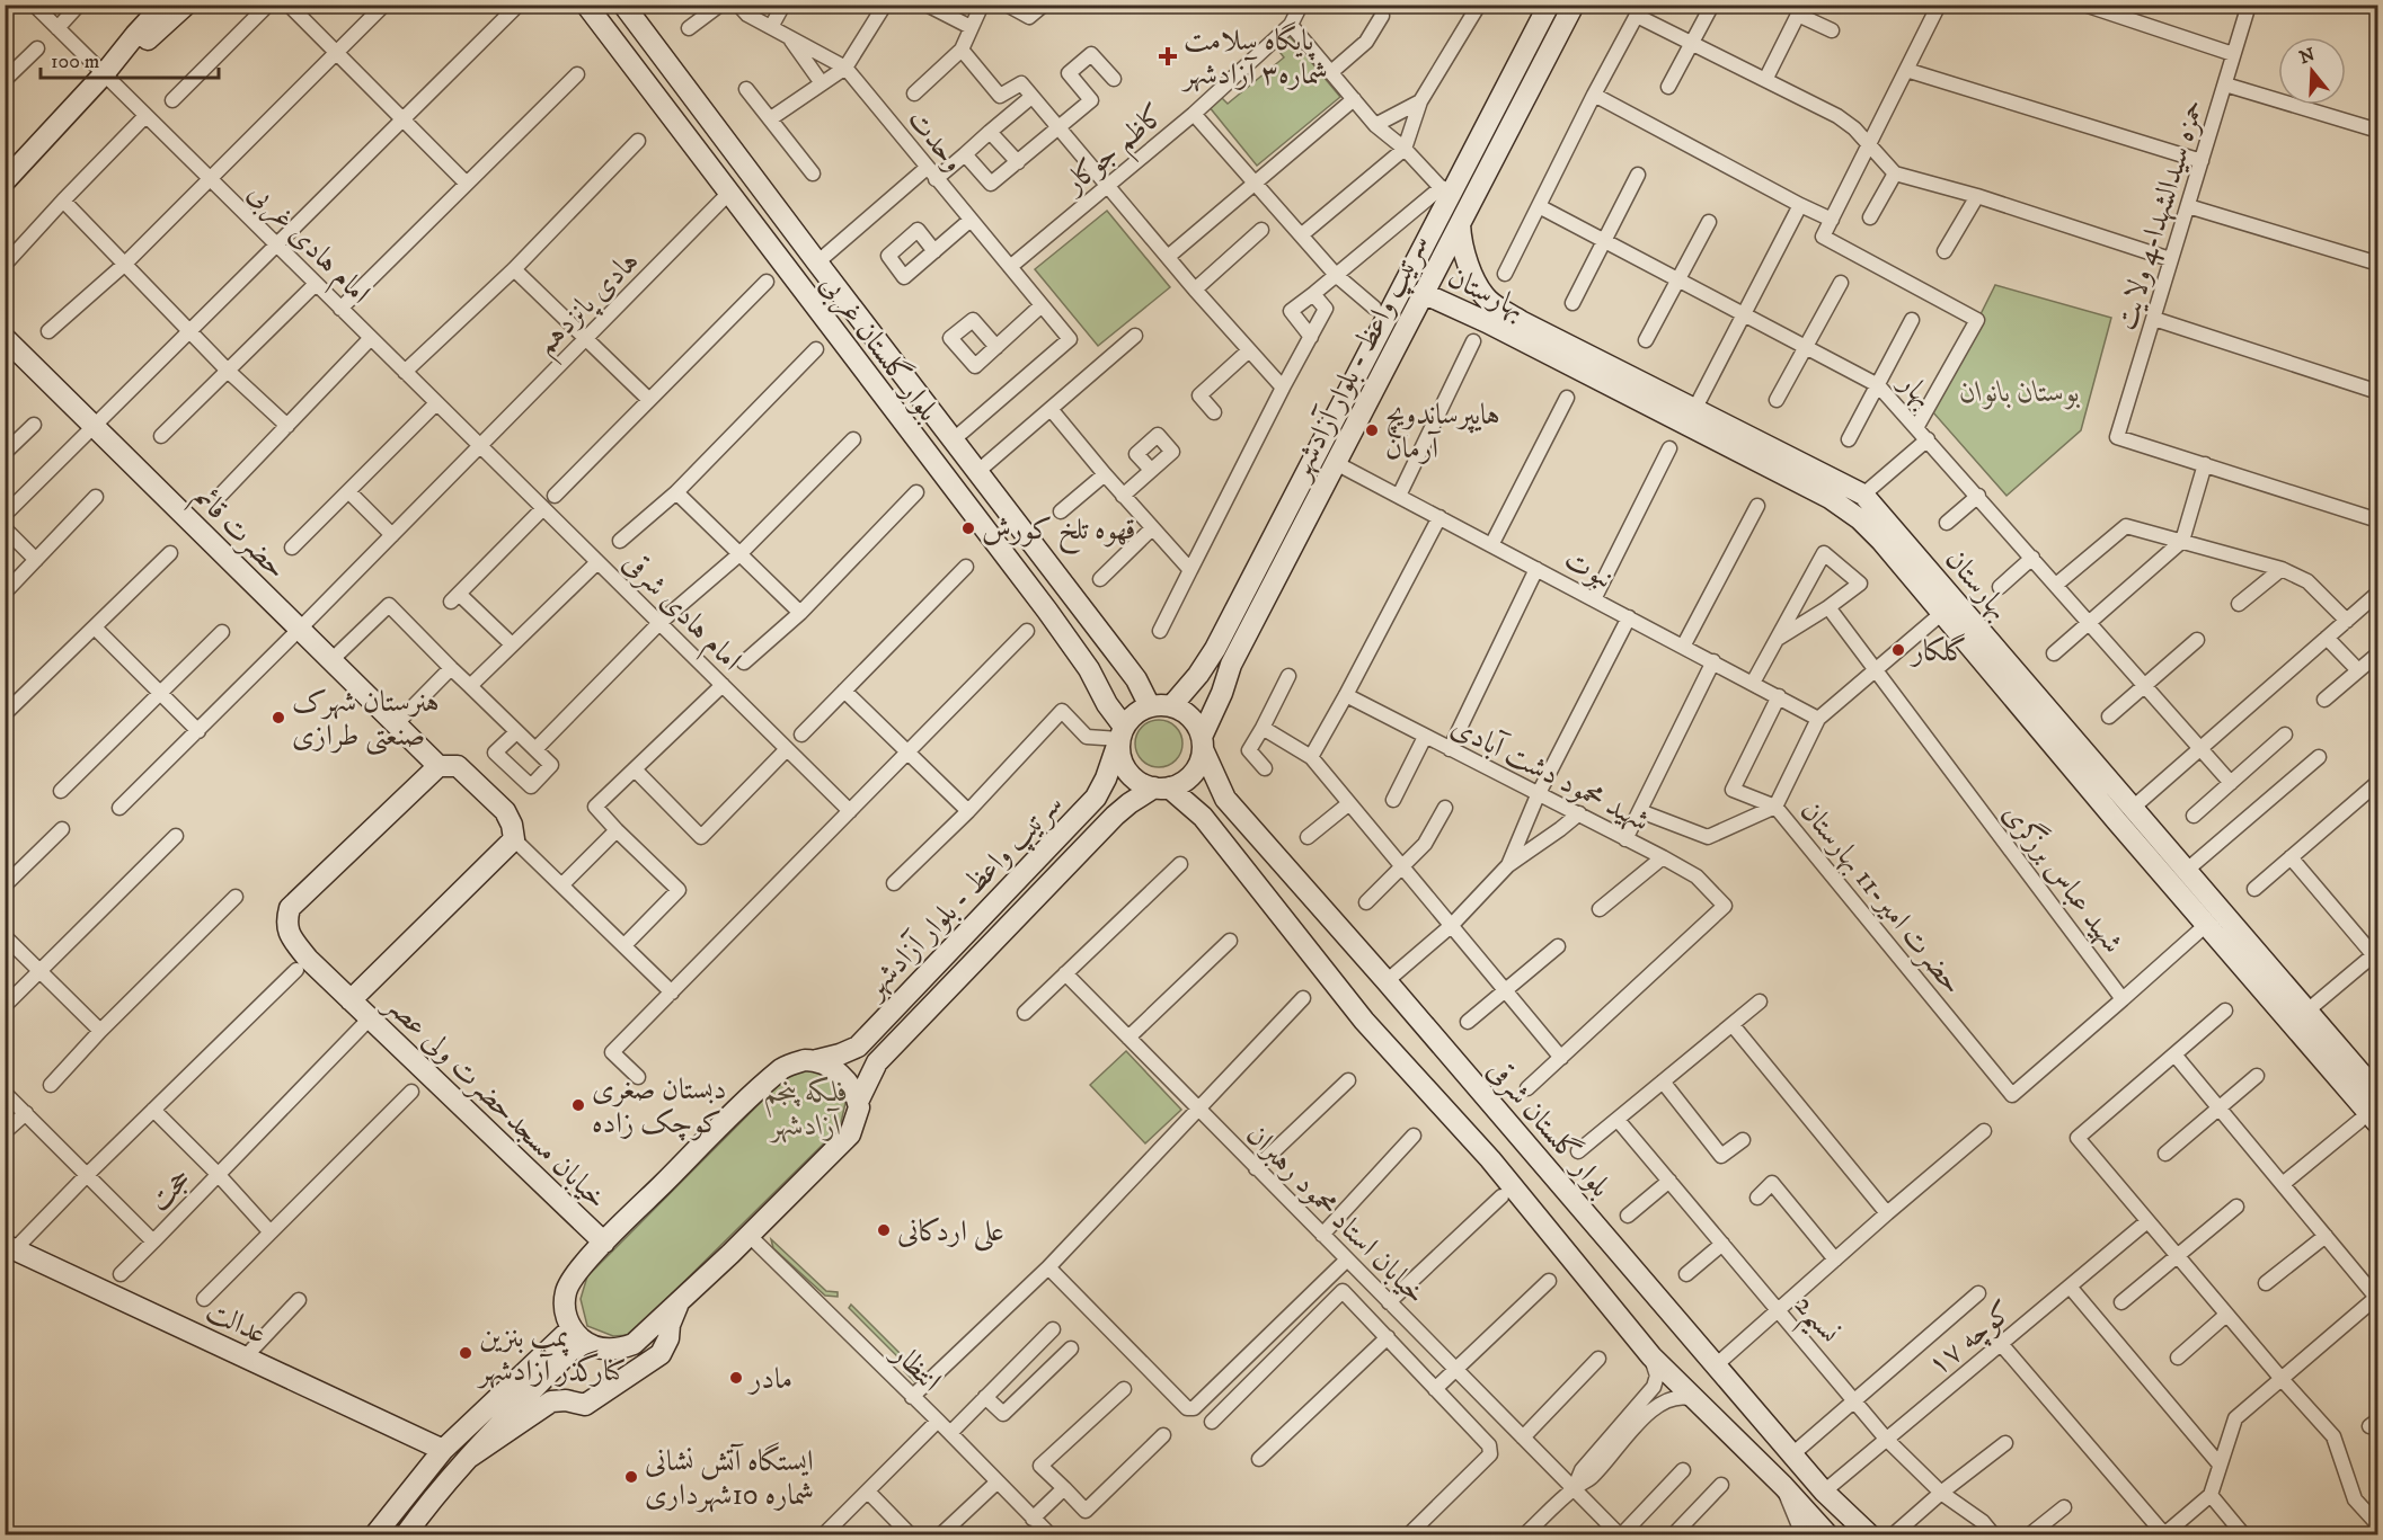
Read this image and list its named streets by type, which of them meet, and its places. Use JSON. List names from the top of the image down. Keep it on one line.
{"streets":{"main road":["بهارستان","بلوار گلستان غربی","سرتیپ واعظ - بلوار آزادشهر","حضرت قائم","خیابان مسجدحضرت ولی عصر","بلوار گلستان شرقی","عدالت"],"street":["وحدت","کاظم جوکار","حمزه سیدالشهدا-4 ولایت","امام هادی غربی","هادی پانزدهم","بهار","نبوت","امام هادی شرقی","شهید محمود دشت آبادی","شهید عباس برزگری","حضرت امیر-11 بهارستان","حجت","خیابان استاد محمود رهبران","نسیم2","کوچه ۱۷","انتظار"]},"crossings":[["وحدت","کاظم جوکار"],["امام هادی غربی","هادی پانزدهم"],["امام هادی غربی","امام هادی شرقی"],["بهارستان","سرتیپ واعظ - بلوار آزادشهر"],["بهارستان","حضرت امیر-11 بهارستان"],["هادی پانزدهم","بلوار گلستان غربی"],["هادی پانزدهم","حضرت قائم"],["هادی پانزدهم","امام هادی شرقی"],["بلوار گلستان غربی","سرتیپ واعظ - بلوار آزادشهر"],["بلوار گلستان غربی","بلوار گلستان شرقی"],["سرتیپ واعظ - بلوار آزادشهر","نبوت"],["سرتیپ واعظ - بلوار آزادشهر","خیابان مسجدحضرت ولی عصر"],["سرتیپ واعظ - بلوار آزادشهر","بلوار گلستان شرقی"],["سرتیپ واعظ - بلوار آزادشهر","انتظار"],["حضرت قائم","خیابان مسجدحضرت ولی عصر"],["نبوت","حضرت امیر-11 بهارستان"],["شهید عباس برزگری","حضرت امیر-11 بهارستان"],["خیابان مسجدحضرت ولی عصر","حجت"],["بلوار گلستان شرقی","کوچه ۱۷"],["نسیم2","کوچه ۱۷"]],"parks":["بوستان بانوان","فلکه پنجم آزادشهر"],"places":{"health":["پایگاه سلامت شماره۳ آزادشهر"],"other":["هایپرساندویچ آرمان","قهوه تلخ کورش","گلکار","هنرستان شهرک صنعتی طرازی","دبستان صغری کوچک زاده","علی اردکانی","پمپ بنزین کنارگذر آزادشهر","مادر","ایستگاه آتش نشانی شماره 10شهرداری"]},"scale_bar":"100 m","north":"top"}
